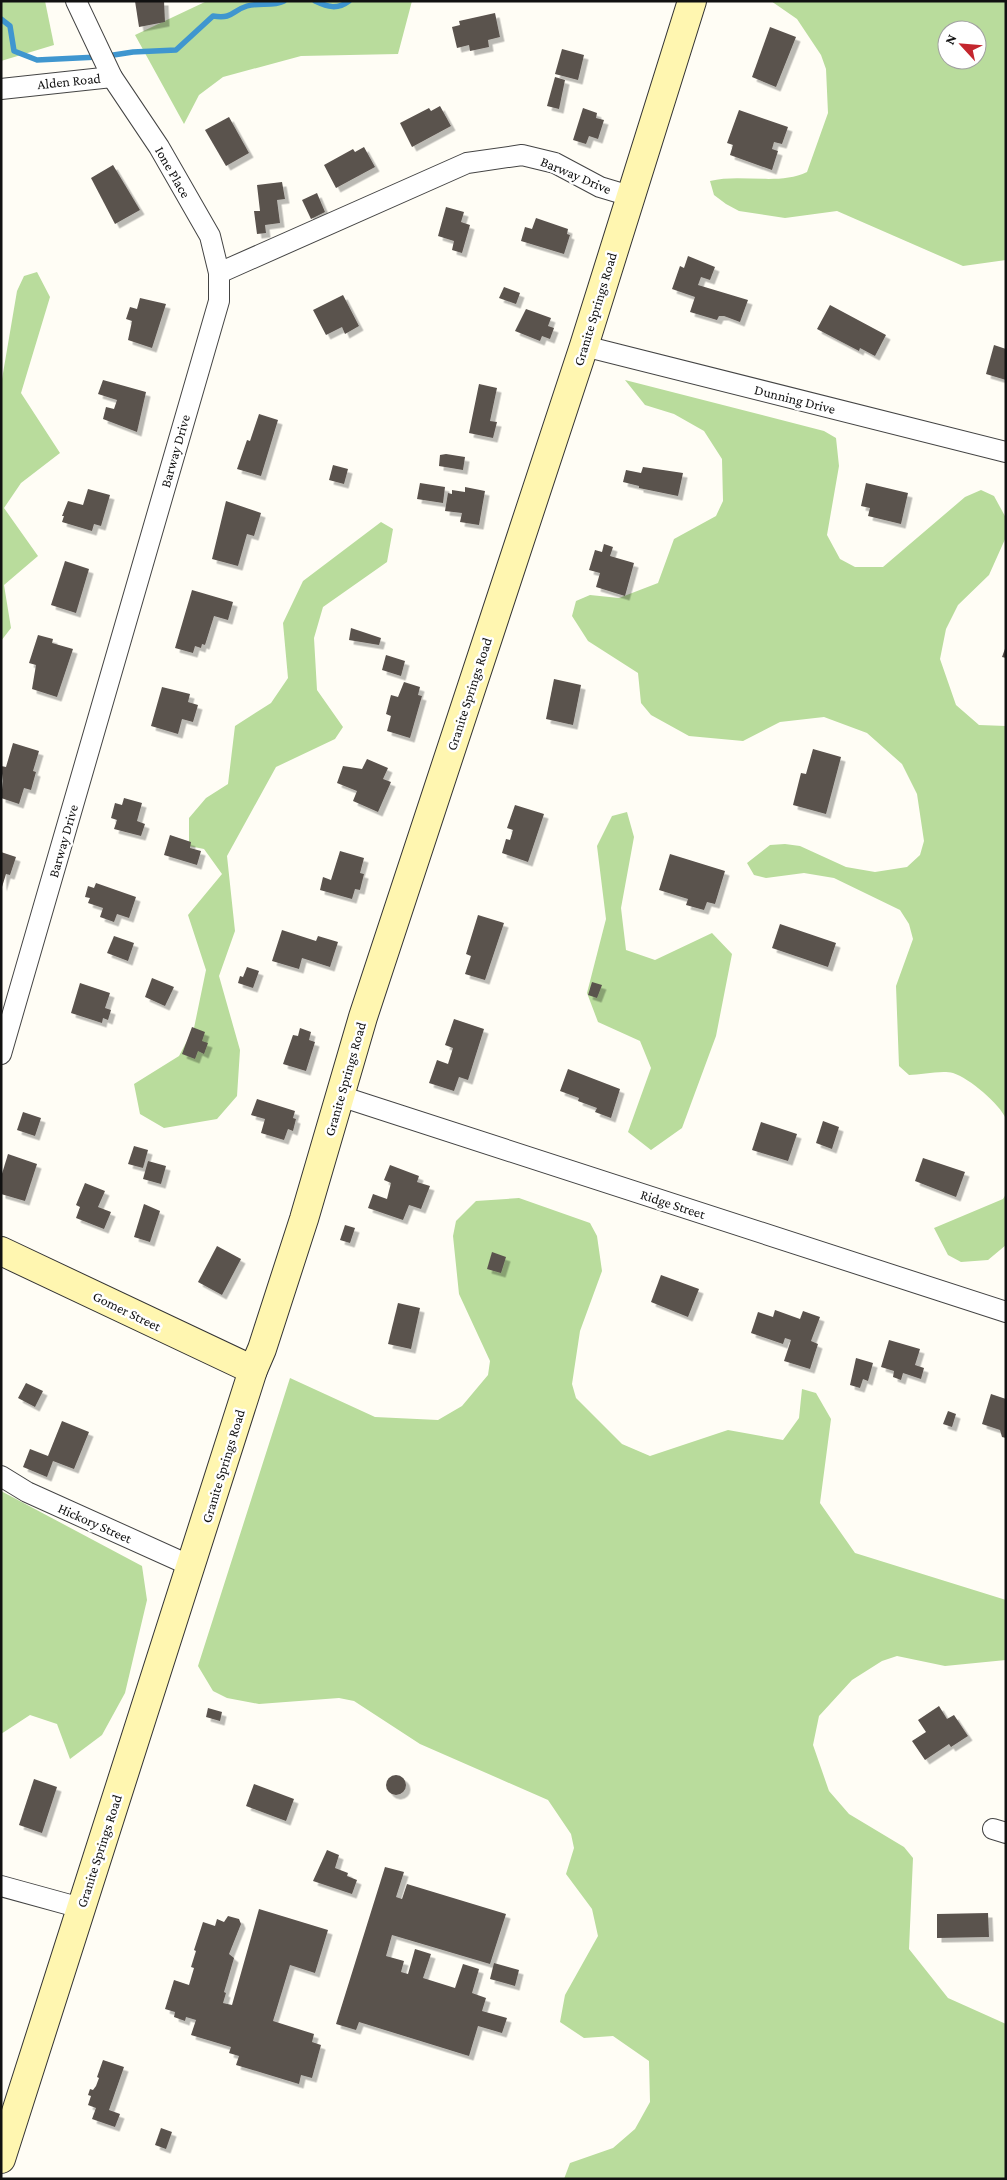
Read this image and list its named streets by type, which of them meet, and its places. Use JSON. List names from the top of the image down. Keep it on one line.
{"streets":{"street":["Alden Road","Ione Place","Barway Drive","Granite Springs Road","Dunning Drive","Ridge Street","Gomer Street","Hickory Street"]},"crossings":[["Alden Road","Ione Place"],["Ione Place","Barway Drive"],["Barway Drive","Granite Springs Road"],["Granite Springs Road","Dunning Drive"],["Granite Springs Road","Ridge Street"],["Granite Springs Road","Gomer Street"],["Granite Springs Road","Hickory Street"]],"north":"top left"}
